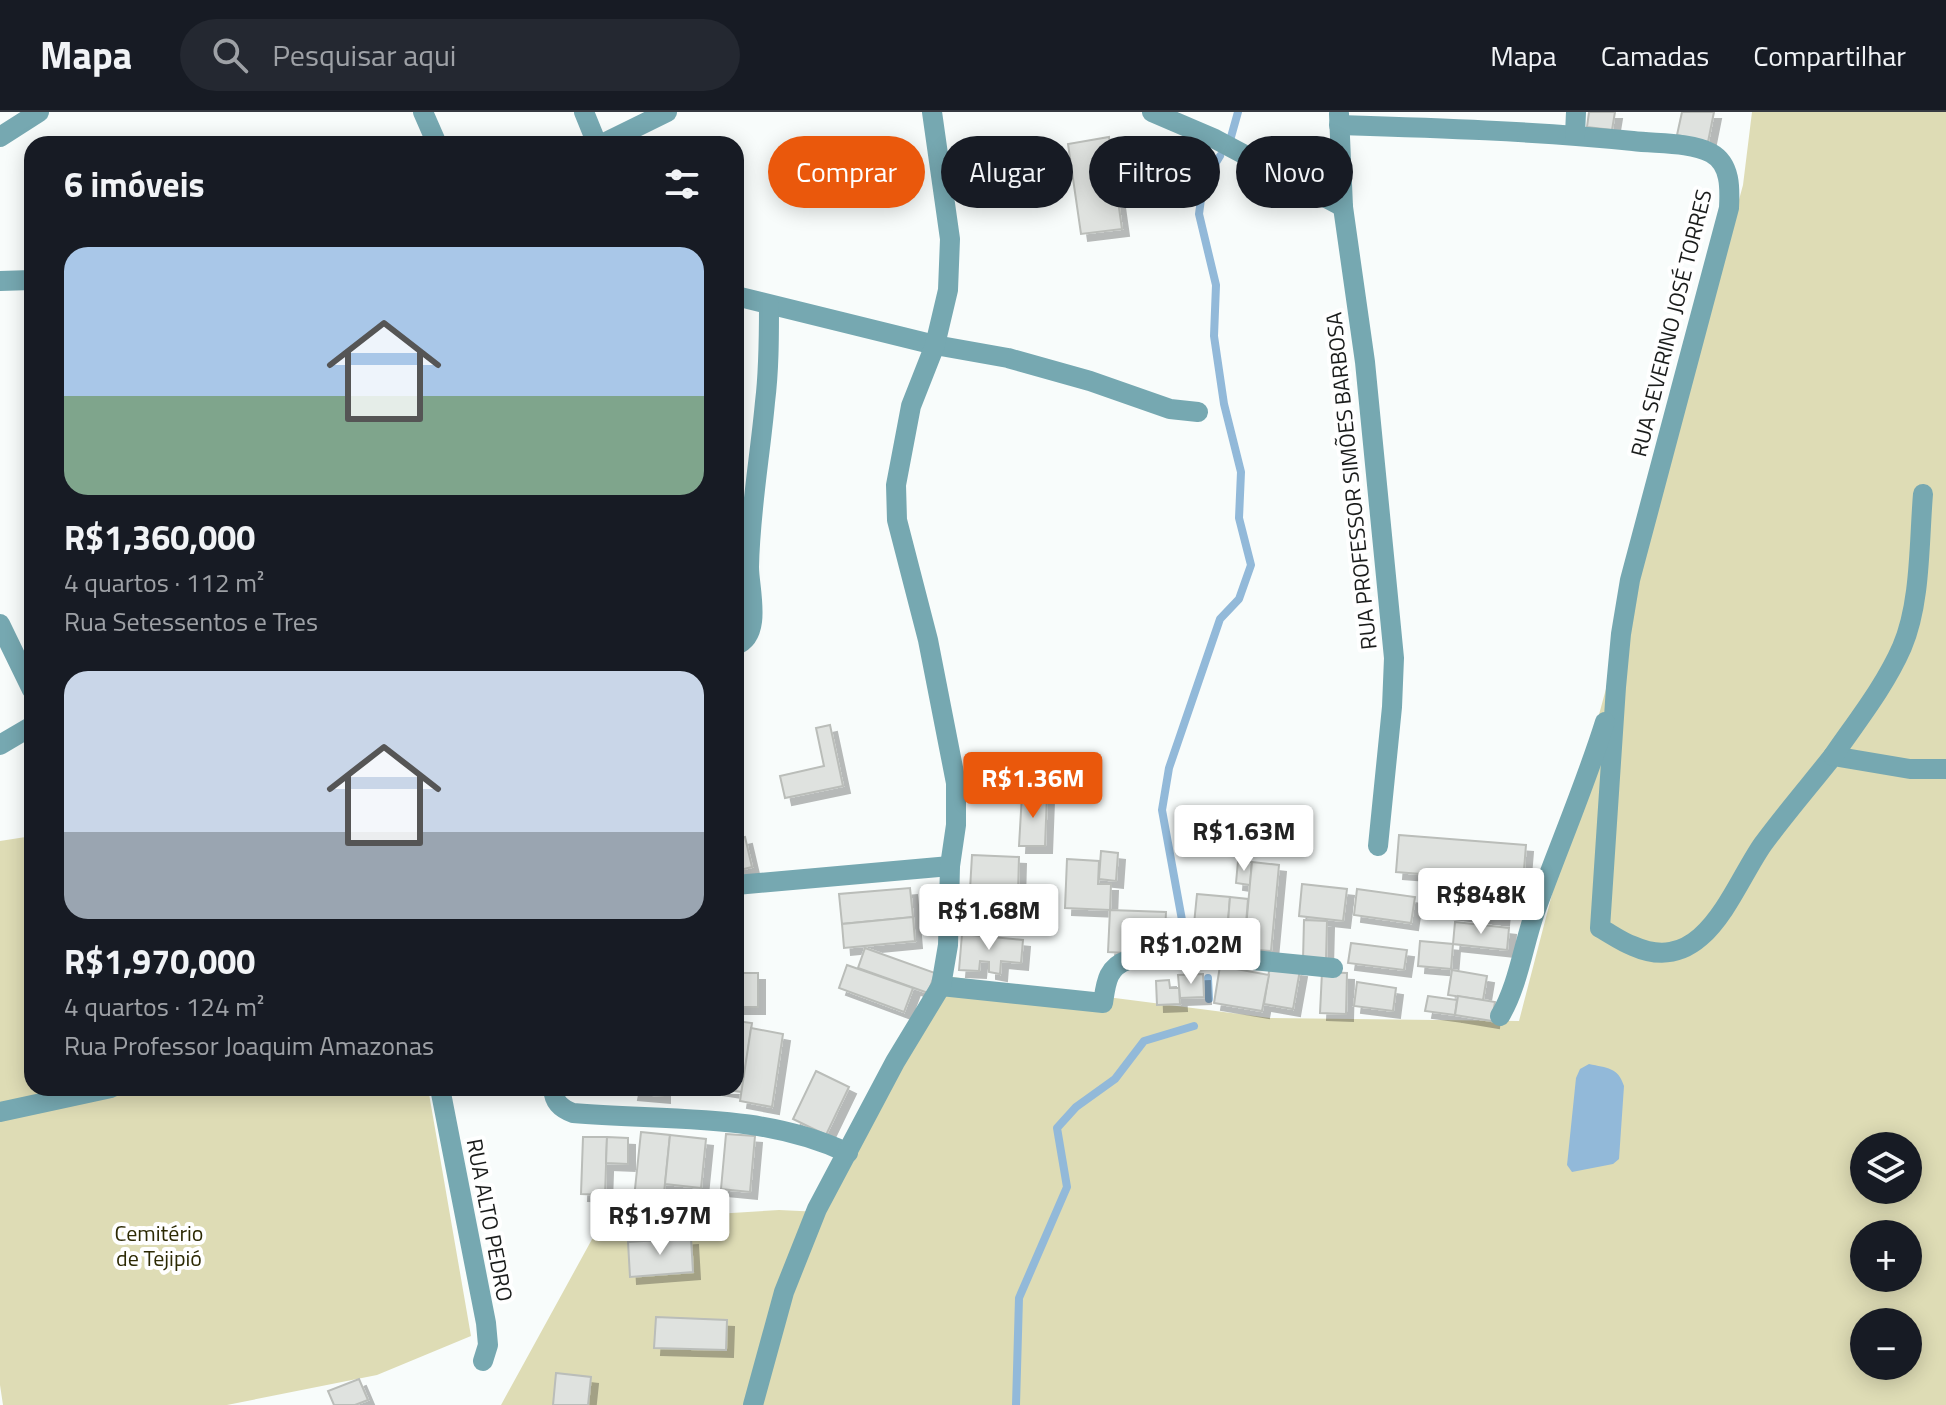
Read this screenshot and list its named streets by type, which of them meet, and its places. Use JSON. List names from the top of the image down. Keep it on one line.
{"streets":{"street":["RUA SEVERINO JOSÉ TORRES","RUA PROFESSOR SIMÕES BARBOSA","RUA ALTO PEDRO"]},"parks":["Cemitério de Tejipió"],"page":{"header":"Mapa","search":"Pesquisar aqui","nav":["Mapa","Camadas","Compartilhar"],"chip":["Comprar","Alugar","Filtros","Novo"],"heading":"6 imóveis","list":[{"name":"R$1,360,000","note":"4 quartos · 112 m² · Rua Setessentos e Tres"},{"name":"R$1,970,000","note":"4 quartos · 124 m² · Rua Professor Joaquim Amazonas"}],"price":["R$1.36M","R$1.63M","R$848K","R$1.68M","R$1.02M","R$1.97M"],"map_buttons":["+","−"]}}
